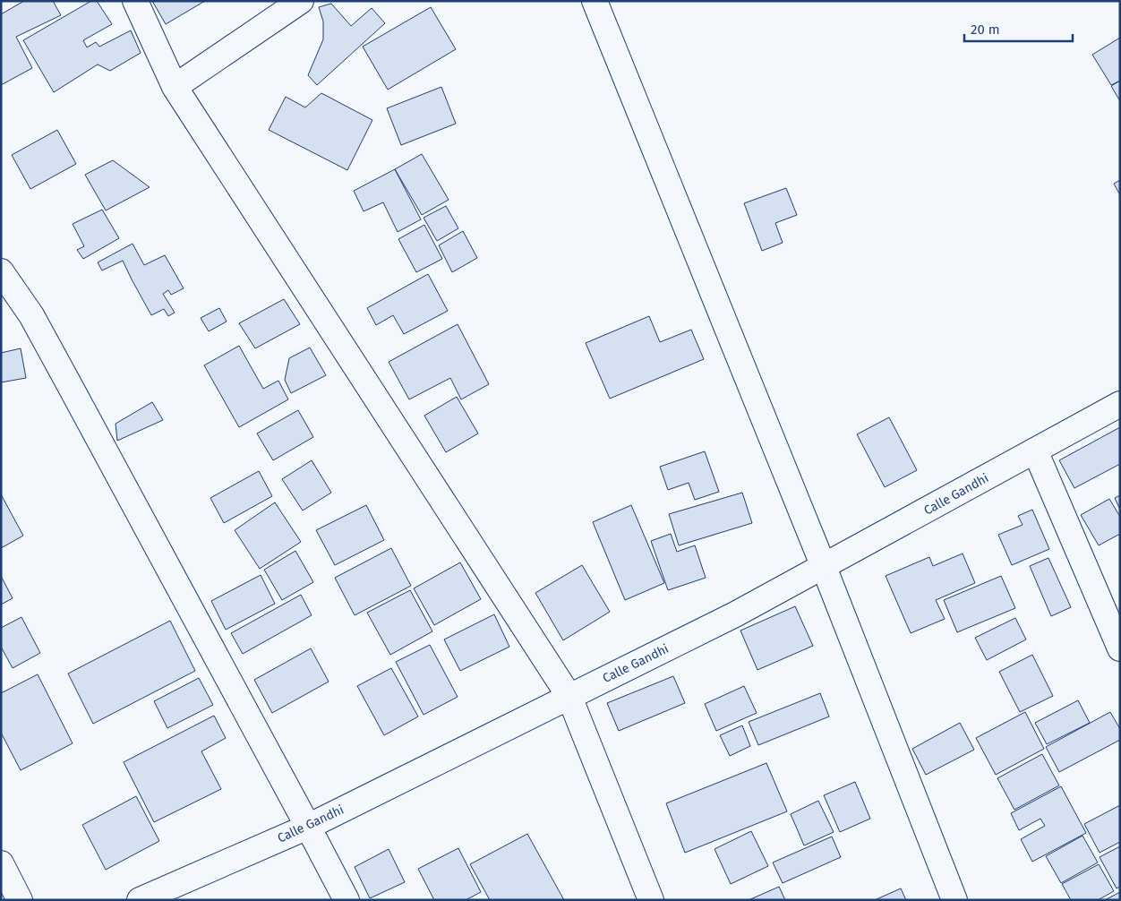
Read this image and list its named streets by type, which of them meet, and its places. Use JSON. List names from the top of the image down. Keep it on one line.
{"streets":{"street":["Calle Gandhi"]},"scale_bar":"20 m"}
